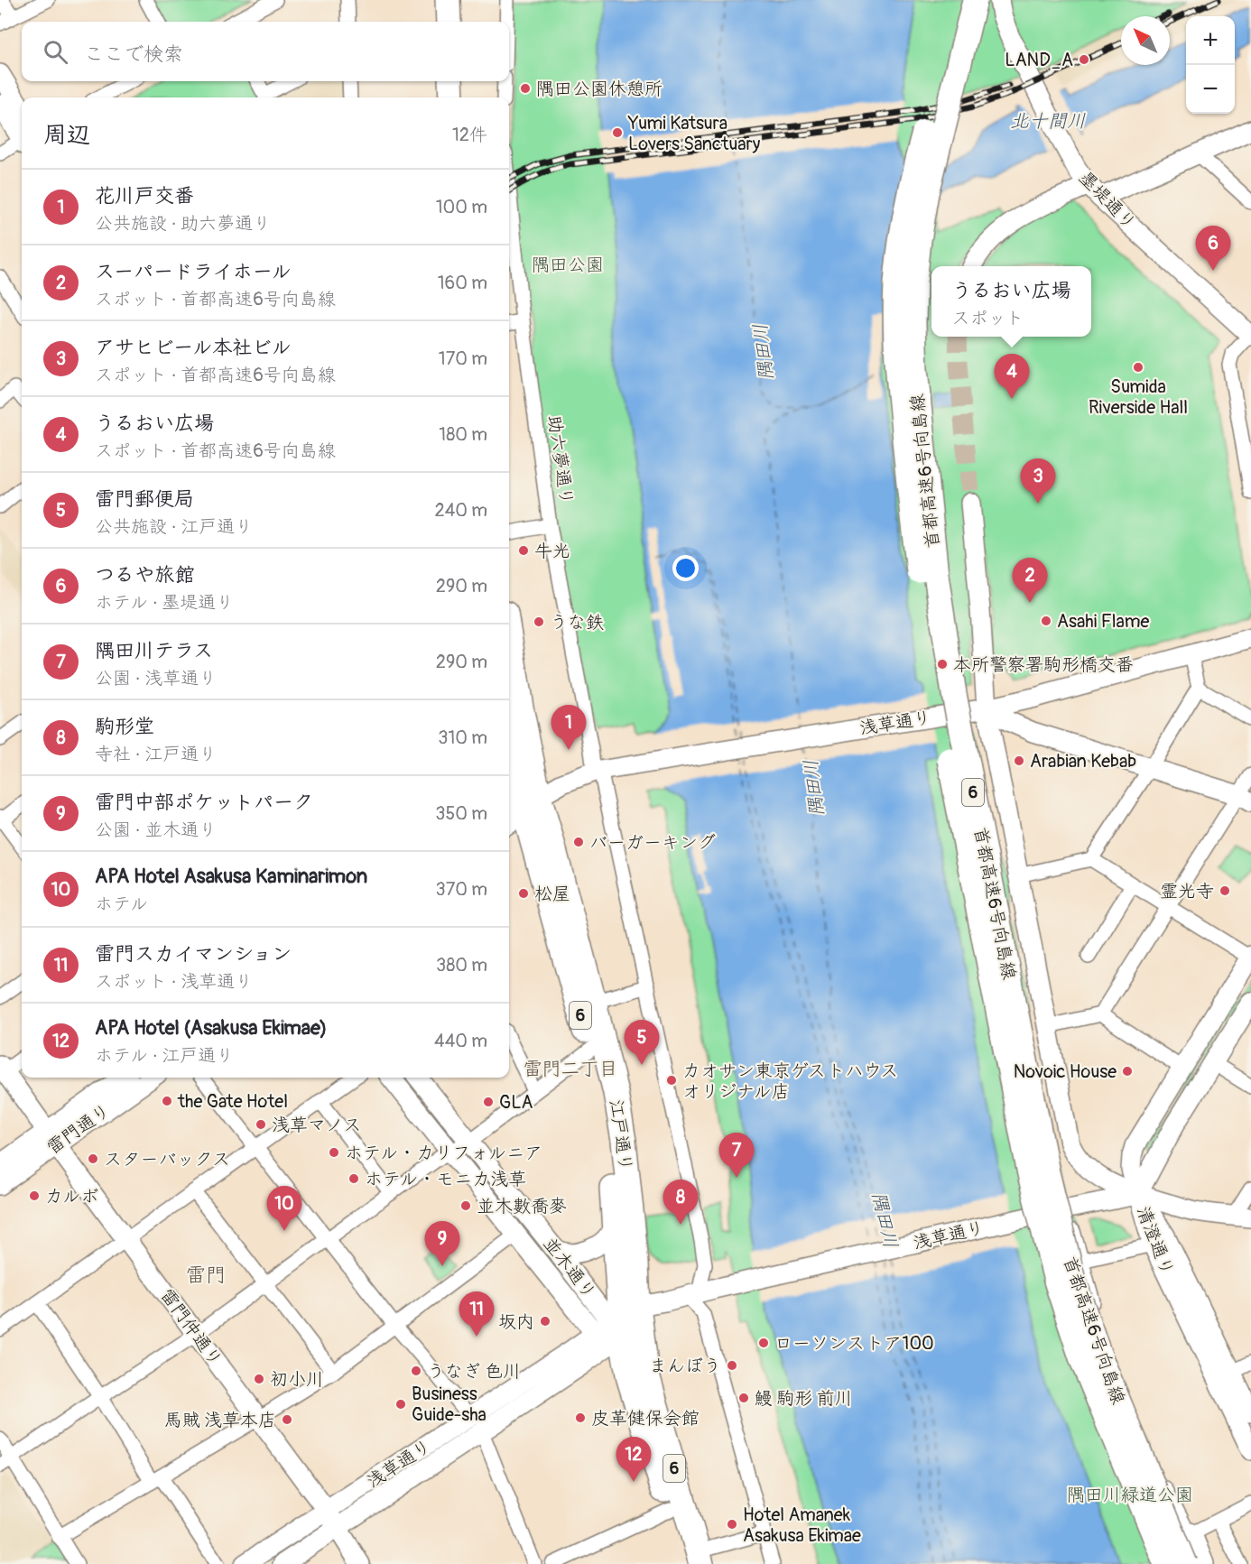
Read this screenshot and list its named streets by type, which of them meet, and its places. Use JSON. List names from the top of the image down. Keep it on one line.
{"streets":{"highway":["首都高速6号向島線","6","江戸通り"],"main road":["墨堤通り","浅草通り","雷門通り","清澄通り","並木通り","雷門仲通り"],"street":["助六夢通り"]},"crossings":[["助六夢通り","浅草通り"],["浅草通り","江戸通り"],["浅草通り","清澄通り"],["浅草通り","並木通り"],["浅草通り","雷門仲通り"],["雷門通り","雷門仲通り"],["江戸通り","並木通り"]],"districts":["雷門二丁目","雷門"],"water":["北十間川","隅田川"],"parks":["隅田公園","隅田川緑道公園"],"places":["LAND_A","隅田公園休憩所","Yumi Katsura Lovers Sanctuary","Sumida Riverside Hall","牛光","Asahi Flame","うな鉄","本所警察署駒形橋交番","Arabian Kebab","バーガーキング","霊光寺","松屋","Novoic House","カオサン東京ゲストハウス オリジナル店","the Gate Hotel","GLA","浅草マノス","ホテル・カリフォルニア","スターバックス","ホテル・モニカ浅草","カルボ","並木數喬麥","坂内","ローソンストア100","まんぼう","うなぎ 色川","初小川","鰻 駒形 前川","Business Guide-sha","皮革健保会館","馬賊 浅草本店","Hotel Amanek Asakusa Ekimae"],"north":"top left","page":{"map_buttons":["+","−"],"search":"ここで検索","heading":["周辺","12件"],"list":[{"mark":"1","name":"花川戸交番","note":"公共施設 · 助六夢通り","value":"100 m"},{"mark":"2","name":"スーパードライホール","note":"スポット · 首都高速6号向島線","value":"160 m"},{"mark":"3","name":"アサヒビール本社ビル","note":"スポット · 首都高速6号向島線","value":"170 m"},{"mark":"4","name":"うるおい広場","note":"スポット · 首都高速6号向島線","value":"180 m"},{"mark":"5","name":"雷門郵便局","note":"公共施設 · 江戸通り","value":"240 m"},{"mark":"6","name":"つるや旅館","note":"ホテル · 墨堤通り","value":"290 m"},{"mark":"7","name":"隅田川テラス","note":"公園 · 浅草通り","value":"290 m"},{"mark":"8","name":"駒形堂","note":"寺社 · 江戸通り","value":"310 m"},{"mark":"9","name":"雷門中部ポケットパーク","note":"公園 · 並木通り","value":"350 m"},{"mark":"10","name":"APA Hotel Asakusa Kaminarimon","note":"ホテル","value":"370 m"},{"mark":"11","name":"雷門スカイマンション","note":"スポット · 浅草通り","value":"380 m"},{"mark":"12","name":"APA Hotel (Asakusa Ekimae)","note":"ホテル · 江戸通り","value":"440 m"}],"pins":["6","4","3","2","1","5","7","8","10","9","11","12"],"popup":["うるおい広場","スポット"]}}
